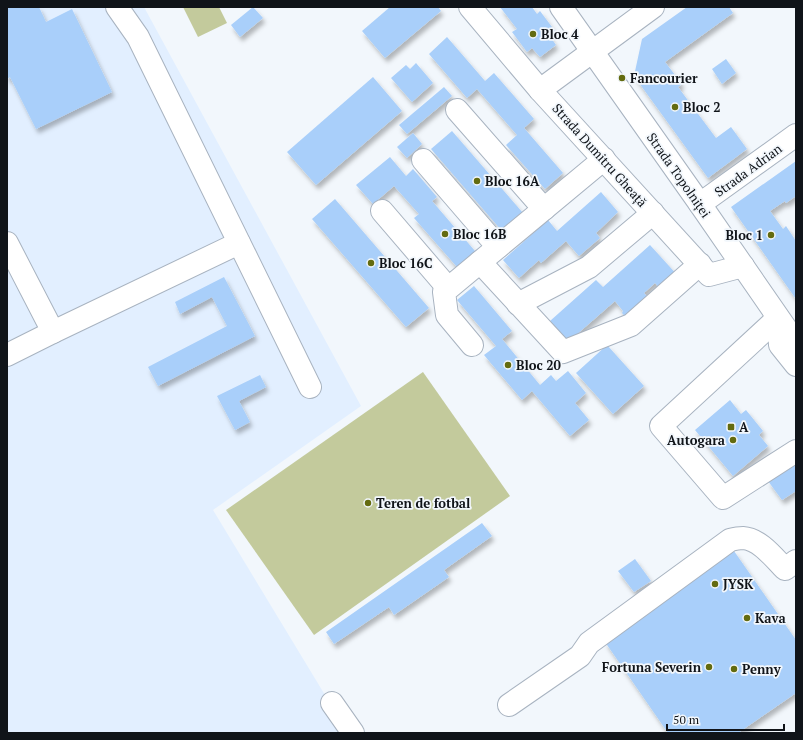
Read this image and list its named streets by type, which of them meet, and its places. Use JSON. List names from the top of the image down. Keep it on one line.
{"streets":{"street":["Strada Dumitru Gheață","Strada Adrian","Strada Topolniței"]},"crossings":[["Strada Dumitru Gheață","Strada Topolniței"],["Strada Adrian","Strada Topolniței"]],"places":{"other":["Bloc 4","Fancourier","Bloc 2","Bloc 16A","Bloc 16B","Bloc 1","Bloc 16C","Bloc 20","Autogara","Teren de fotbal","JYSK","Kava","Fortuna Severin","Penny"],"transit":["A"]},"scale_bar":"50 m"}
